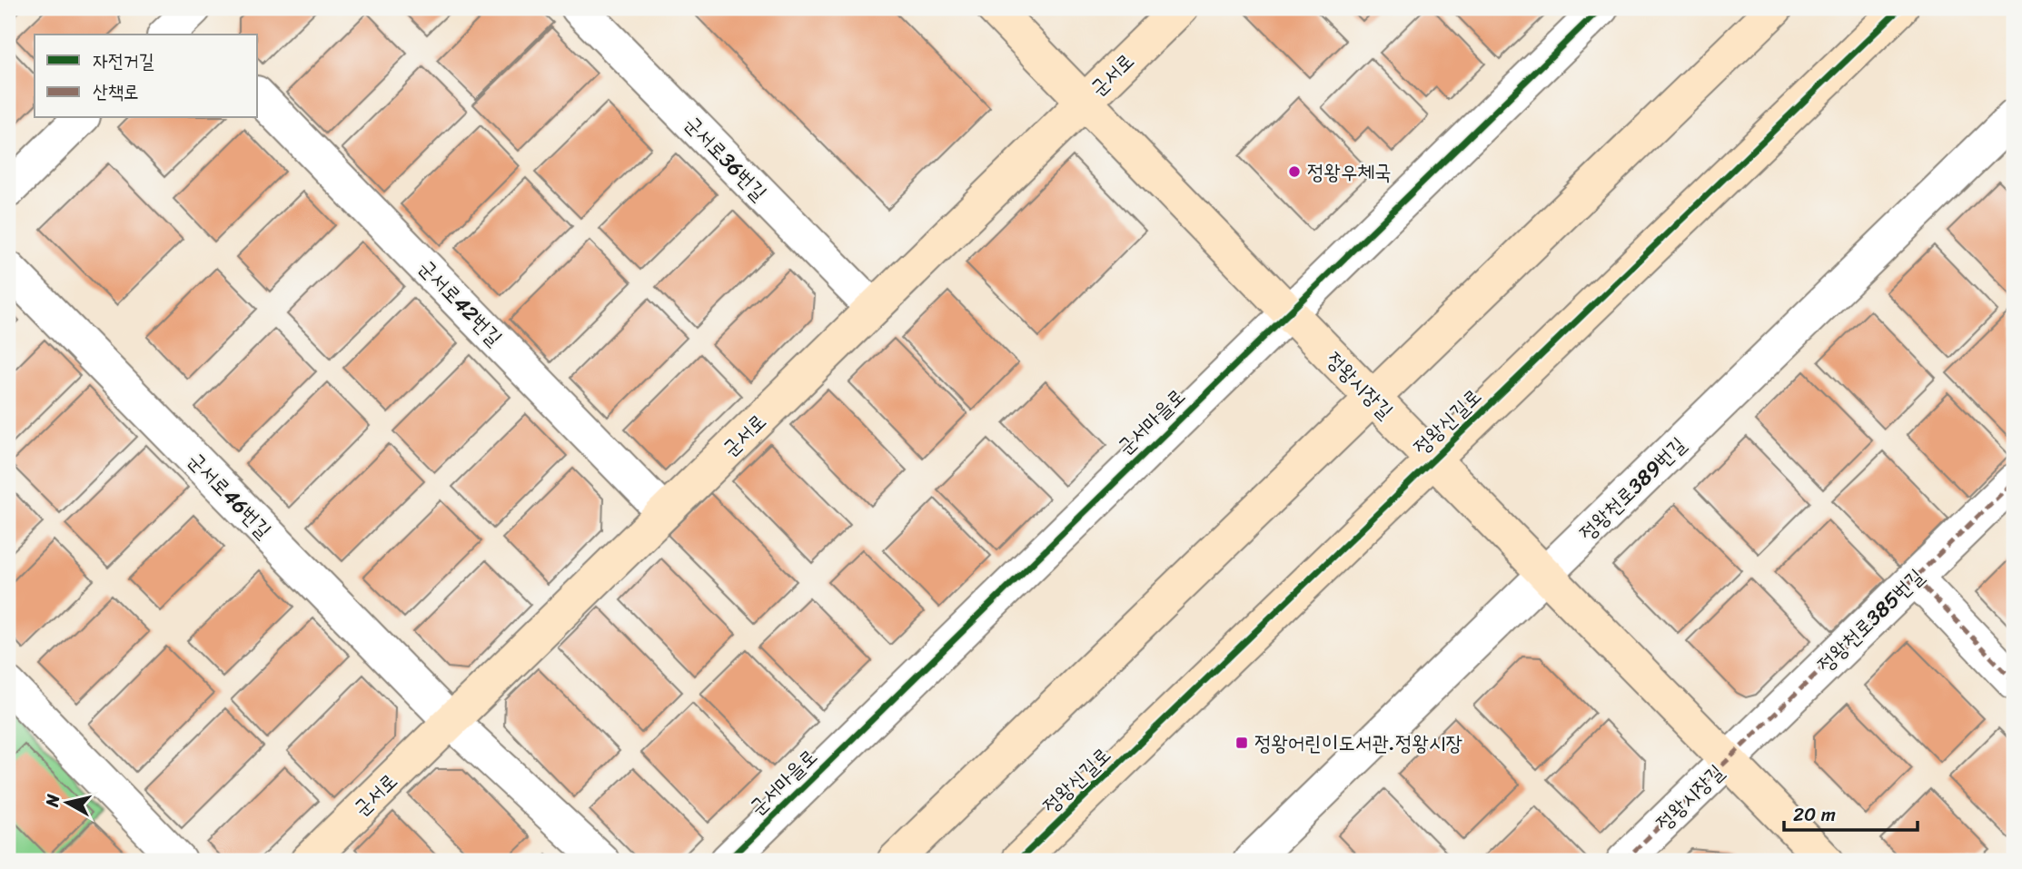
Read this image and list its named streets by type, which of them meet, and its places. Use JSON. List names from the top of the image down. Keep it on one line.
{"streets":{"street":["군서로","군서로36번길","군서로42번길","정왕시장길","군서마을로","정왕신길로","정왕천로389번길","군서로46번길","정왕천로385번길"]},"crossings":[["군서로","군서로36번길"],["군서로","군서로42번길"],["군서로","정왕시장길"],["군서로","군서로46번길"],["정왕시장길","군서마을로"],["정왕시장길","정왕신길로"],["정왕시장길","정왕천로389번길"],["정왕시장길","정왕천로385번길"]],"places":{"other":["정왕우체국"],"transit":["정왕어린이도서관.정왕시장"]},"legend":["자전거길","산책로"],"scale_bar":"20 m","north":"left"}
